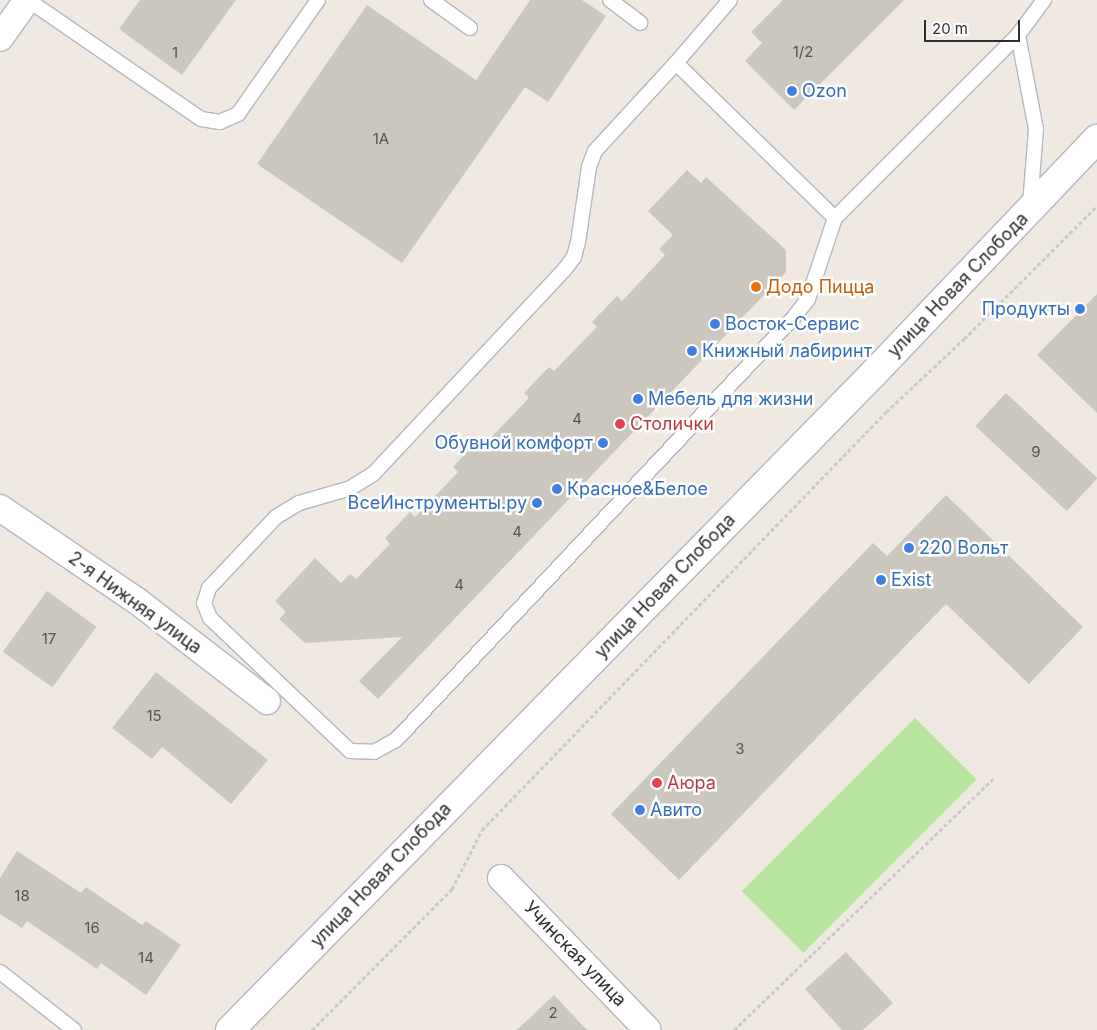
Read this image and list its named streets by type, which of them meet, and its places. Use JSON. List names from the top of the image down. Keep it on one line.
{"streets":{"main road":["улица Новая Слобода"],"street":["2-я Нижняя улица","Учинская улица"]},"places":["Ozon","Додо Пицца","Продукты","Восток-Сервис","Книжный лабиринт","Мебель для жизни","Столички","Обувной комфорт","Красное&Белое","ВсеИнструменты.ру","220 Вольт","Exist","Аюра","Авито"],"house_numbers":["1/2","1","1А","4","9","4","4","17","15","3","18","16","14","2"],"scale_bar":"20 m"}
